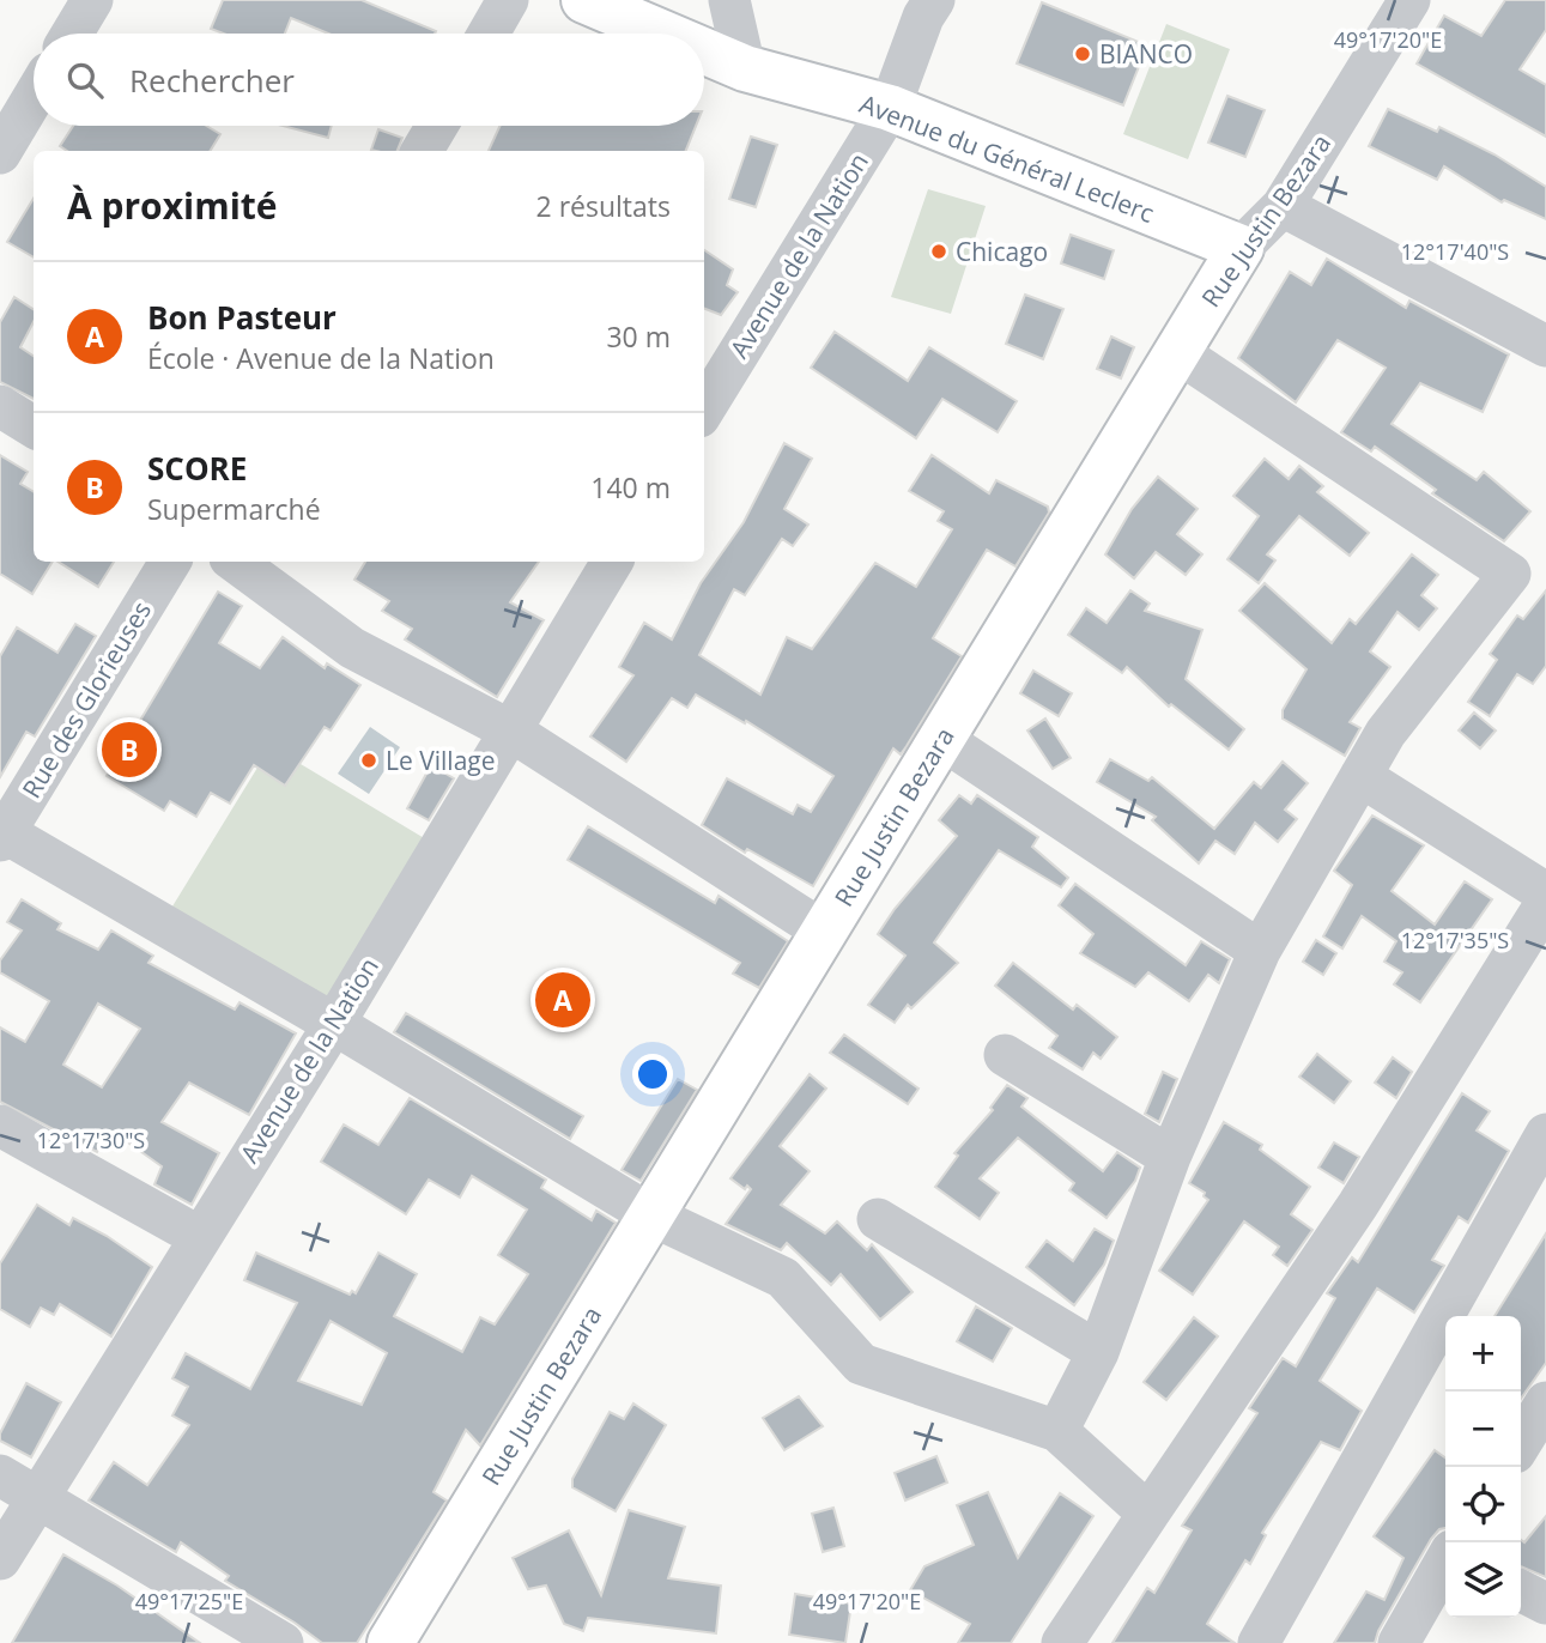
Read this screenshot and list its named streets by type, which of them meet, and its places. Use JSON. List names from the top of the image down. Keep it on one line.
{"streets":{"main road":["Avenue du Général Leclerc","Rue Justin Bezara"],"street":["Avenue de la Nation","Rue des Glorieuses"]},"crossings":[["Avenue du Général Leclerc","Rue Justin Bezara"],["Avenue du Général Leclerc","Avenue de la Nation"]],"places":["BIANCO","Chicago","Le Village"],"page":{"search":"Rechercher","heading":["À proximité","2 résultats"],"list":[{"mark":"A","name":"Bon Pasteur","note":"École · Avenue de la Nation","value":"30 m"},{"mark":"B","name":"SCORE","note":"Supermarché","value":"140 m"}],"pins":["B","A"],"map_buttons":["+","−"]},"coordinates":["49°17'20\"E","12°17'40\"S","12°17'35\"S","12°17'30\"S","49°17'25\"E"]}
